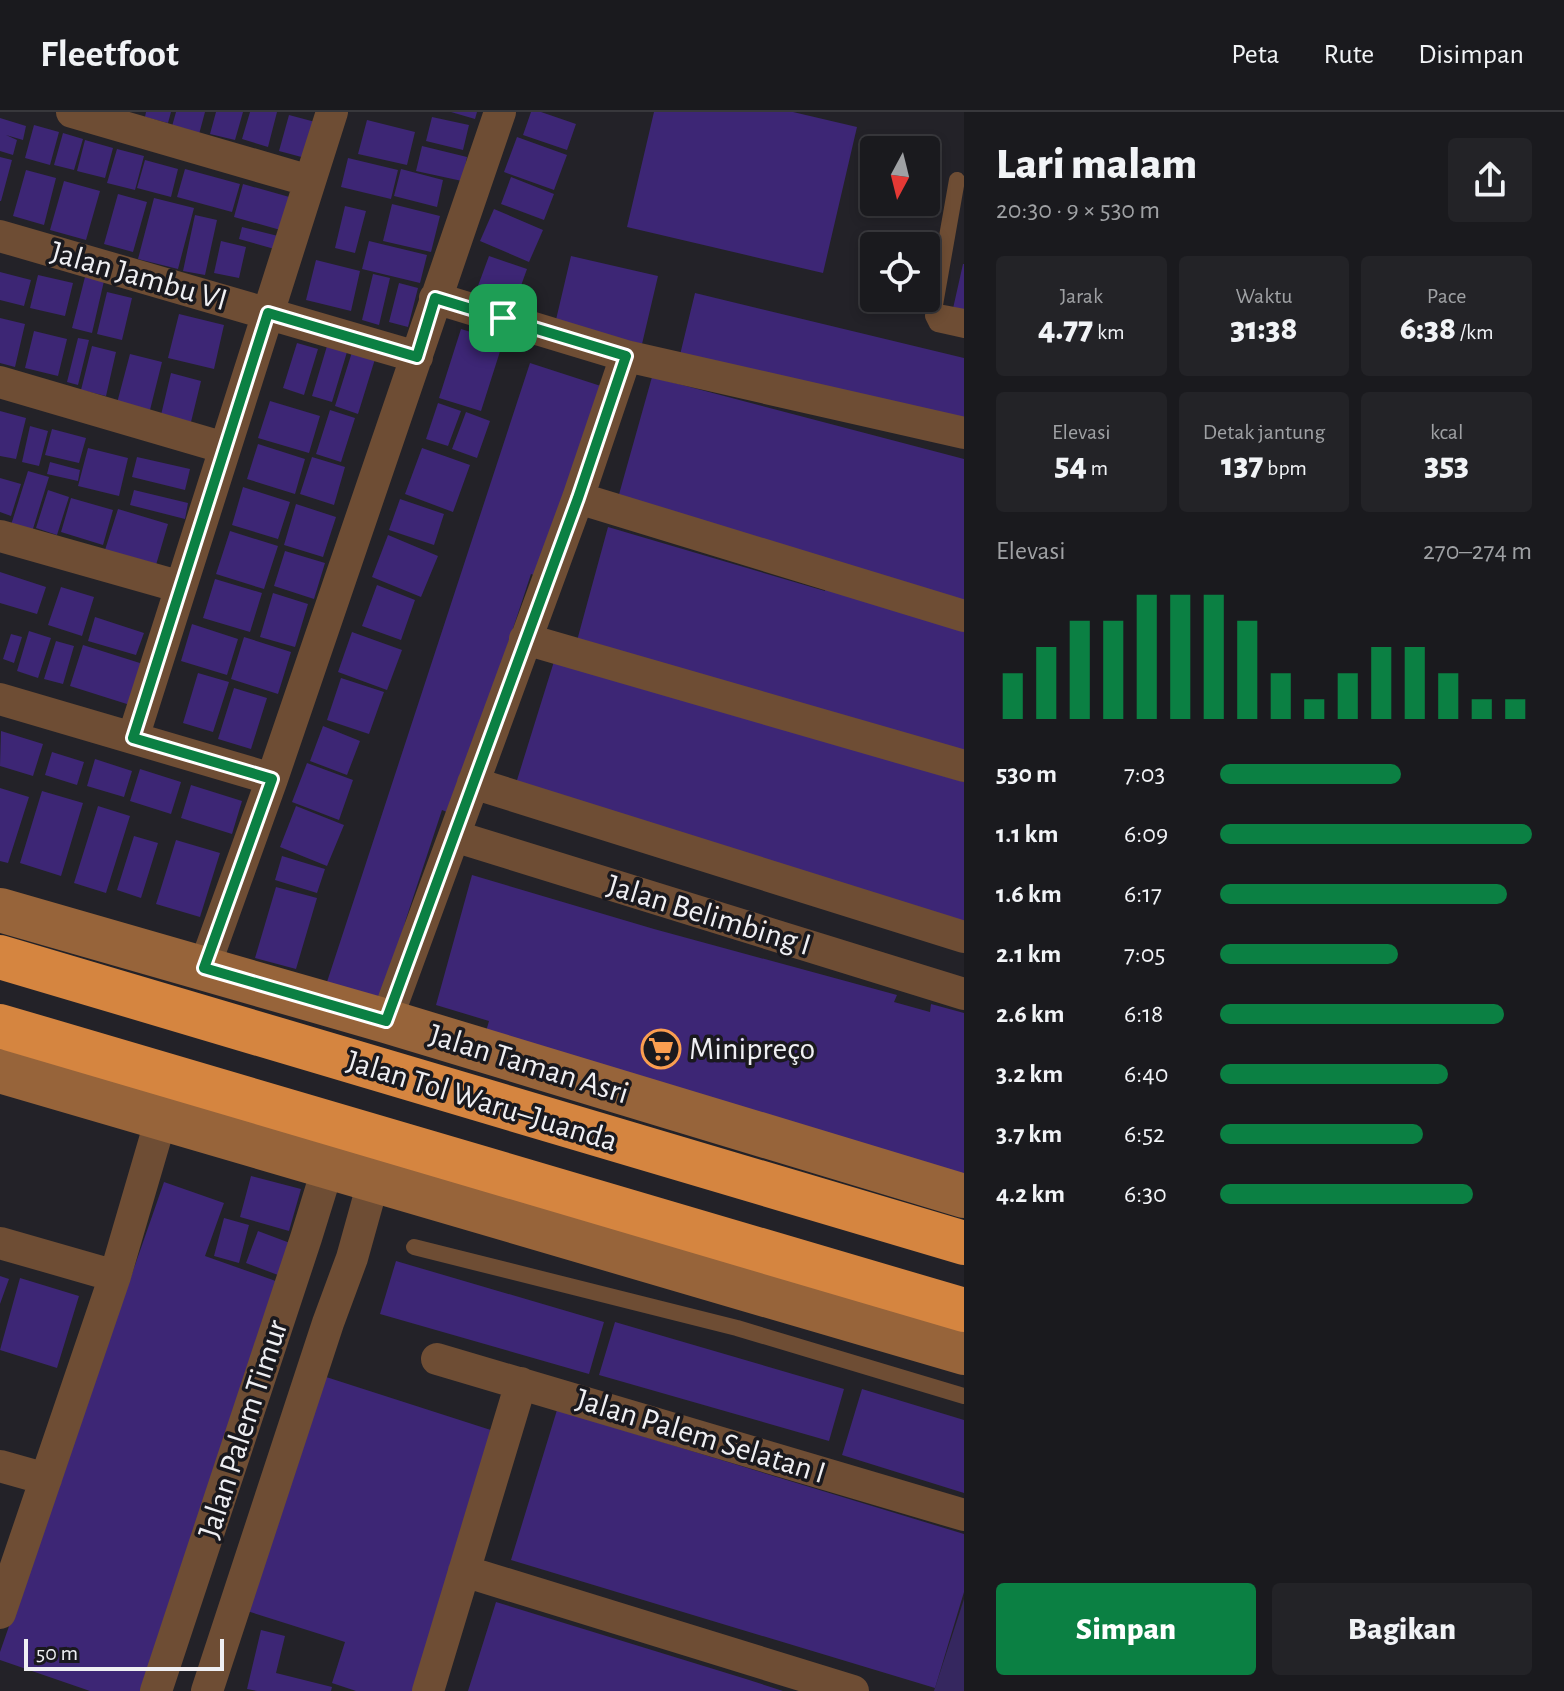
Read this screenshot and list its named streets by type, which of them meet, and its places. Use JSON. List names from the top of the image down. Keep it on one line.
{"streets":{"highway":["Jalan Tol Waru–Juanda"],"main road":["Jalan Taman Asri"],"street":["Jalan Jambu VI","Jalan Belimbing I","Jalan Palem Timur","Jalan Palem Selatan I"]},"places":{"supermarket":["Minipreço"]},"scale_bar":"50 m","north":"bottom","page":{"header":"Fleetfoot","nav":["Peta","Rute","Disimpan"],"heading":["Lari malam","20:30 · 9 × 530 m"],"stats":[["Jarak","4.77 km"],["Waktu","31:38"],["Pace","6:38 /km"],["Elevasi","54 m"],["Detak jantung","137 bpm"],["kcal","353"]],"chart":["Elevasi","270–274 m"],"list":[{"name":"530 m","note":"7:03"},{"name":"1.1 km","note":"6:09"},{"name":"1.6 km","note":"6:17"},{"name":"2.1 km","note":"7:05"},{"name":"2.6 km","note":"6:18"},{"name":"3.2 km","note":"6:40"},{"name":"3.7 km","note":"6:52"},{"name":"4.2 km","note":"6:30"}],"buttons":["Simpan","Bagikan"],"scale":"50 m"}}
